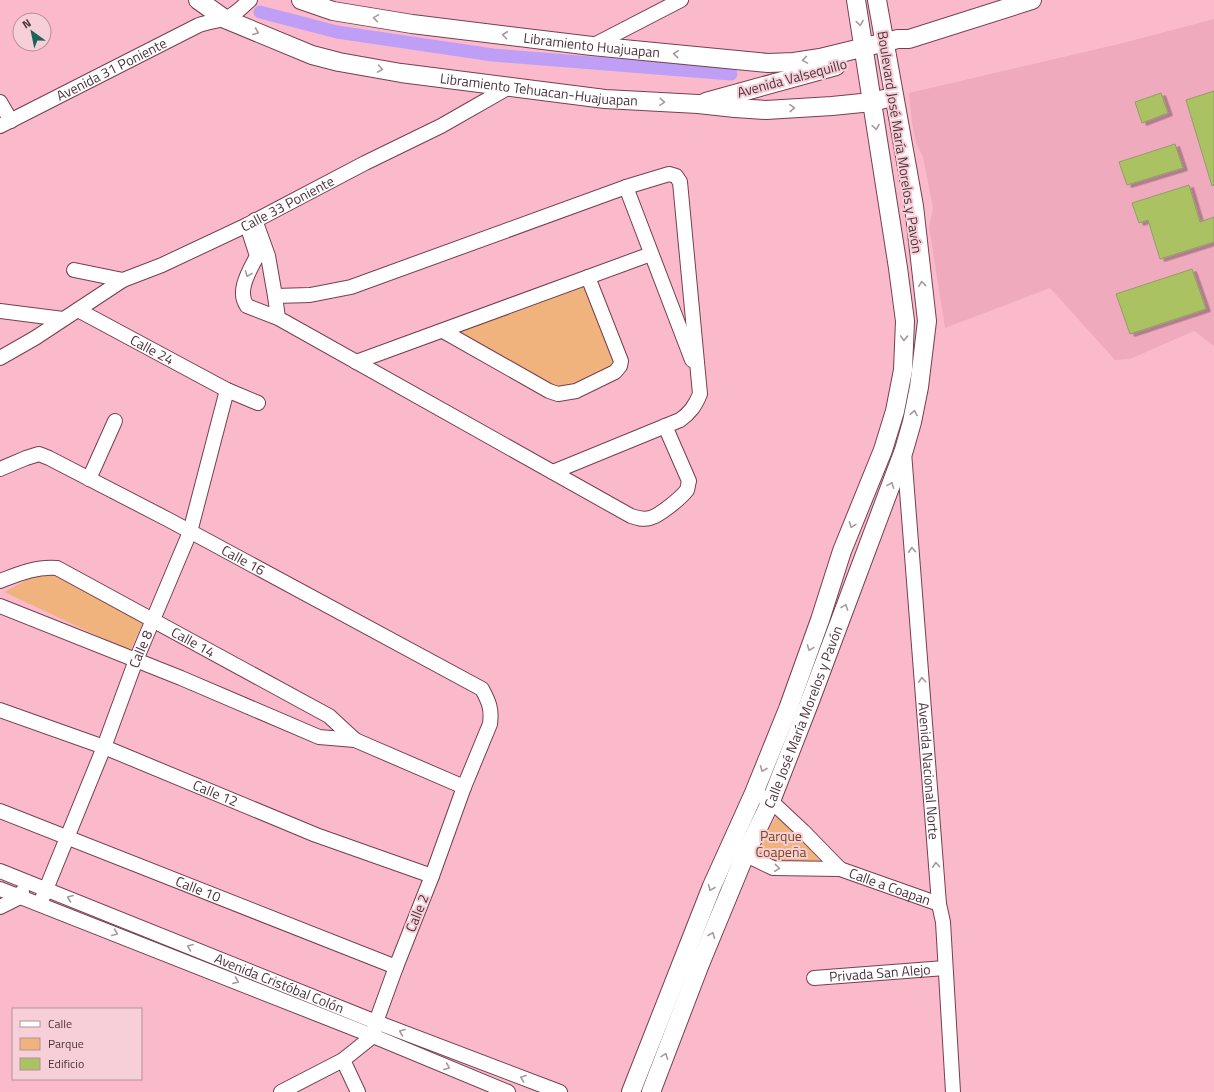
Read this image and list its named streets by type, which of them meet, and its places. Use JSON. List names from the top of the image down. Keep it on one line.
{"streets":{"main road":["Libramiento Huajuapan","Avenida Valsequillo","Libramiento Tehuacan-Huajuapan","Boulevard José María Morelos y Pavón","Calle José María Morelos y Pavón"],"street":["Avenida 31 Poniente","Calle 33 Poniente","Calle 24","Calle 16","Calle 14","Calle 8","Avenida Nacional Norte","Calle 12","Calle a Coapan","Calle 10","Calle 2","Privada San Alejo","Avenida Cristóbal Colón"]},"crossings":[["Libramiento Huajuapan","Avenida Valsequillo"],["Libramiento Huajuapan","Boulevard José María Morelos y Pavón"],["Avenida 31 Poniente","Libramiento Tehuacan-Huajuapan"],["Avenida Valsequillo","Libramiento Tehuacan-Huajuapan"],["Avenida Valsequillo","Boulevard José María Morelos y Pavón"],["Libramiento Tehuacan-Huajuapan","Boulevard José María Morelos y Pavón"],["Libramiento Tehuacan-Huajuapan","Calle 33 Poniente"],["Boulevard José María Morelos y Pavón","Calle José María Morelos y Pavón"],["Boulevard José María Morelos y Pavón","Avenida Nacional Norte"],["Calle 33 Poniente","Calle 24"],["Calle 24","Calle 8"],["Calle 16","Calle 8"],["Calle 16","Calle 2"],["Calle 14","Calle 8"],["Calle 14","Calle 2"],["Calle 8","Calle 12"],["Calle 8","Calle 10"],["Calle 8","Avenida Cristóbal Colón"],["Calle José María Morelos y Pavón","Avenida Nacional Norte"],["Calle José María Morelos y Pavón","Calle a Coapan"],["Avenida Nacional Norte","Calle a Coapan"],["Avenida Nacional Norte","Privada San Alejo"],["Calle 12","Calle 2"],["Calle 10","Calle 2"],["Calle 2","Avenida Cristóbal Colón"]],"one_way":["Libramiento Huajuapan","Libramiento Tehuacan-Huajuapan","Avenida Nacional Norte"],"parks":["Parque Coapeña"],"legend":["Calle","Parque","Edificio"],"north":"top left"}
